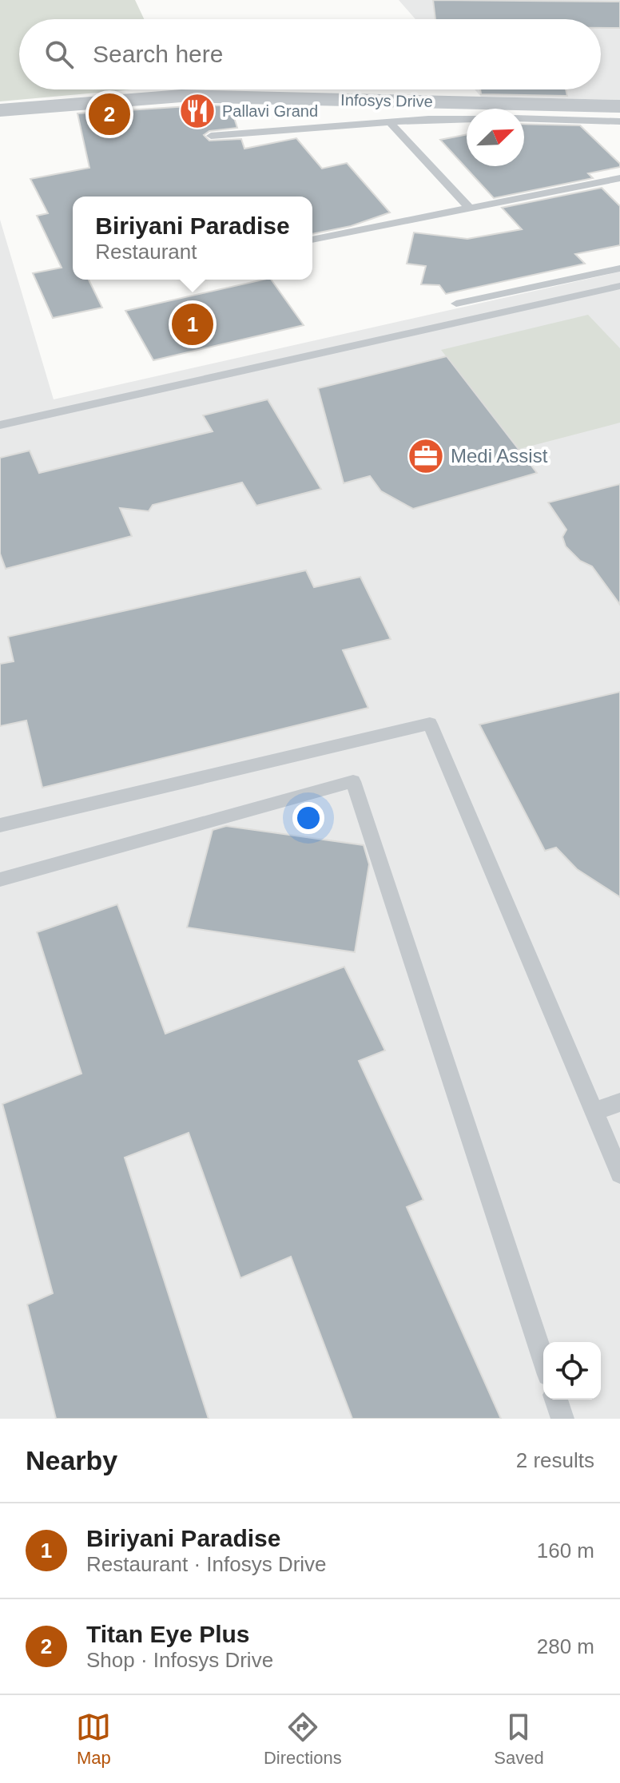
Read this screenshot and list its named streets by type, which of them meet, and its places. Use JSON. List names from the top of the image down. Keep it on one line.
{"streets":{"street":["Infosys Drive"]},"places":{"restaurant":["Pallavi Grand"],"office":["Medi Assist"]},"north":"top right","page":{"search":"Search here","pins":["2","1"],"popup":["Biriyani Paradise","Restaurant"],"heading":["Nearby","2 results"],"list":[{"mark":"1","name":"Biriyani Paradise","note":"Restaurant · Infosys Drive","value":"160 m"},{"mark":"2","name":"Titan Eye Plus","note":"Shop · Infosys Drive","value":"280 m"}],"nav":["Map","Directions","Saved"]}}
